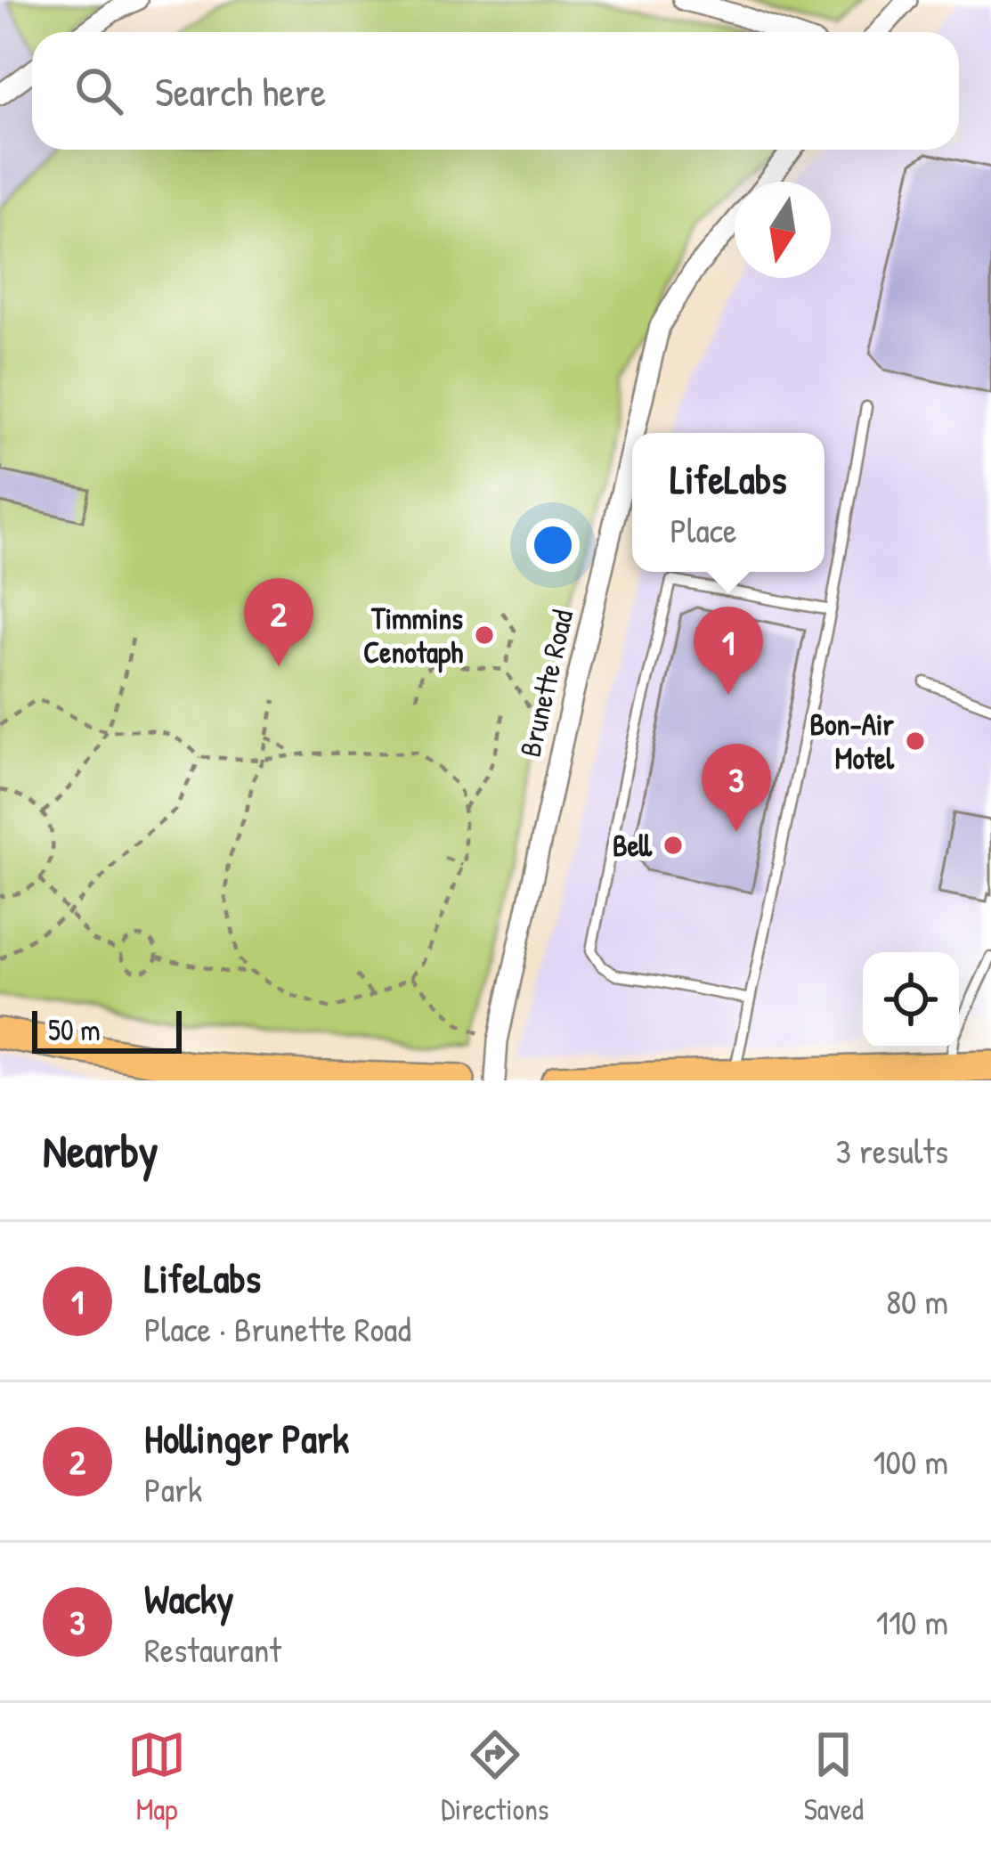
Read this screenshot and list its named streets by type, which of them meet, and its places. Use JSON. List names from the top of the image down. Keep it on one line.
{"streets":{"street":["Brunette Road"]},"places":["Timmins Cenotaph","Bon-Air Motel","Bell"],"scale_bar":"50 m","north":"bottom","page":{"search":"Search here","popup":["LifeLabs","Place"],"pins":["2","1","3"],"scale":"50 m","heading":["Nearby","3 results"],"list":[{"mark":"1","name":"LifeLabs","note":"Place · Brunette Road","value":"80 m"},{"mark":"2","name":"Hollinger Park","note":"Park","value":"100 m"},{"mark":"3","name":"Wacky","note":"Restaurant","value":"110 m"}],"nav":["Map","Directions","Saved"]}}
